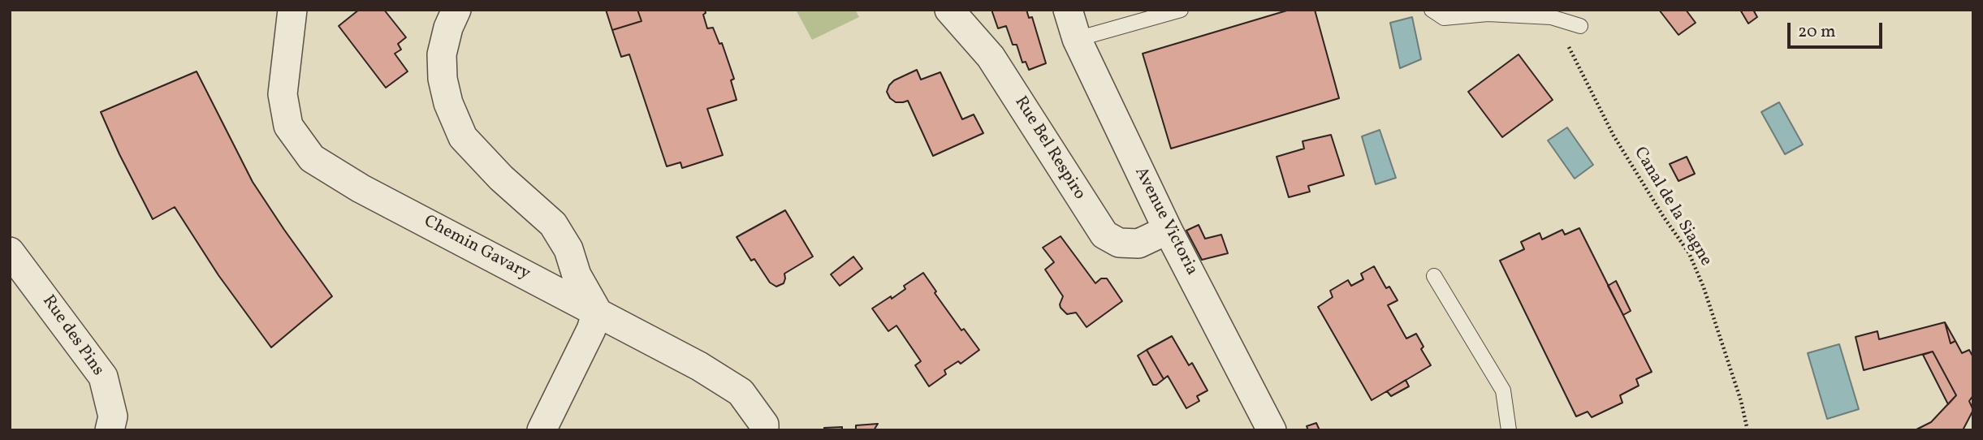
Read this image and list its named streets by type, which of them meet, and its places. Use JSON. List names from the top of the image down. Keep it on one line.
{"streets":{"street":["Rue Bel Respiro","Avenue Victoria","Chemin Gavary","Rue des Pins"],"path":["Canal de la Siagne"]},"crossings":[["Rue Bel Respiro","Avenue Victoria"]],"scale_bar":"20 m"}
